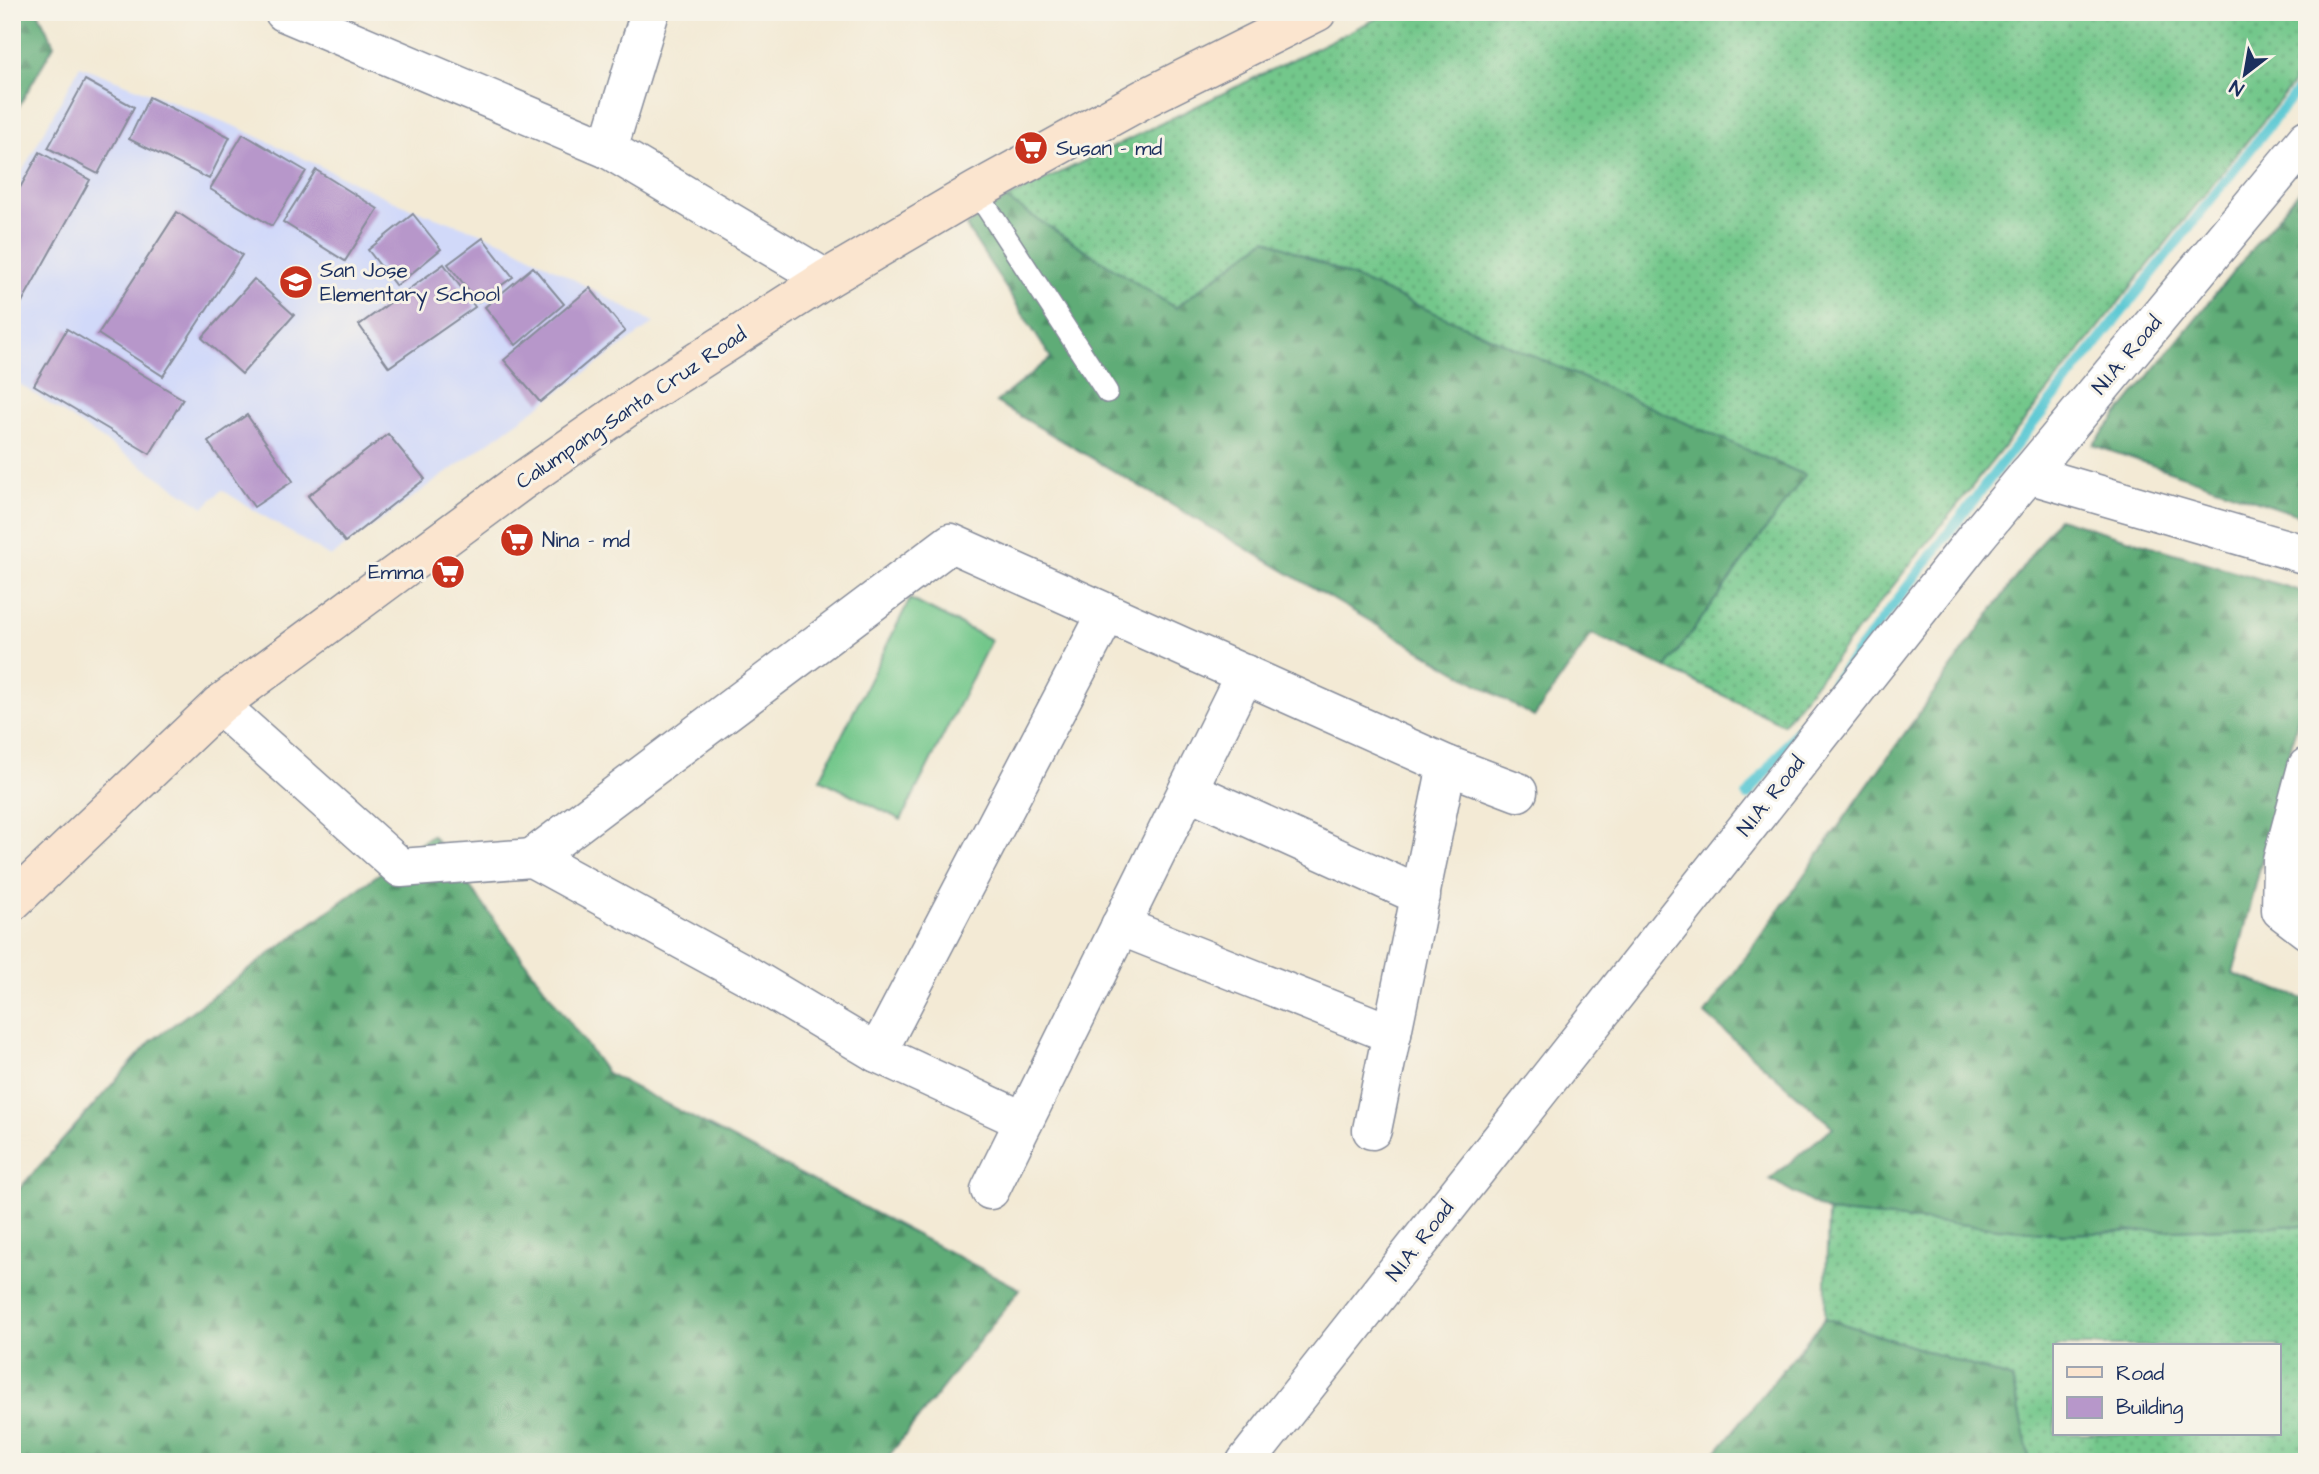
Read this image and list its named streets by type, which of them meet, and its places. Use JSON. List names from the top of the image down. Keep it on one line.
{"streets":{"main road":["Calumpang-Santa Cruz Road"],"street":["N.I.A. Road"]},"places":{"supermarket":["Susan - md","Nina - md","Emma"],"school or university":["San Jose Elementary School"]},"legend":["Road","Building"],"north":"bottom left"}
